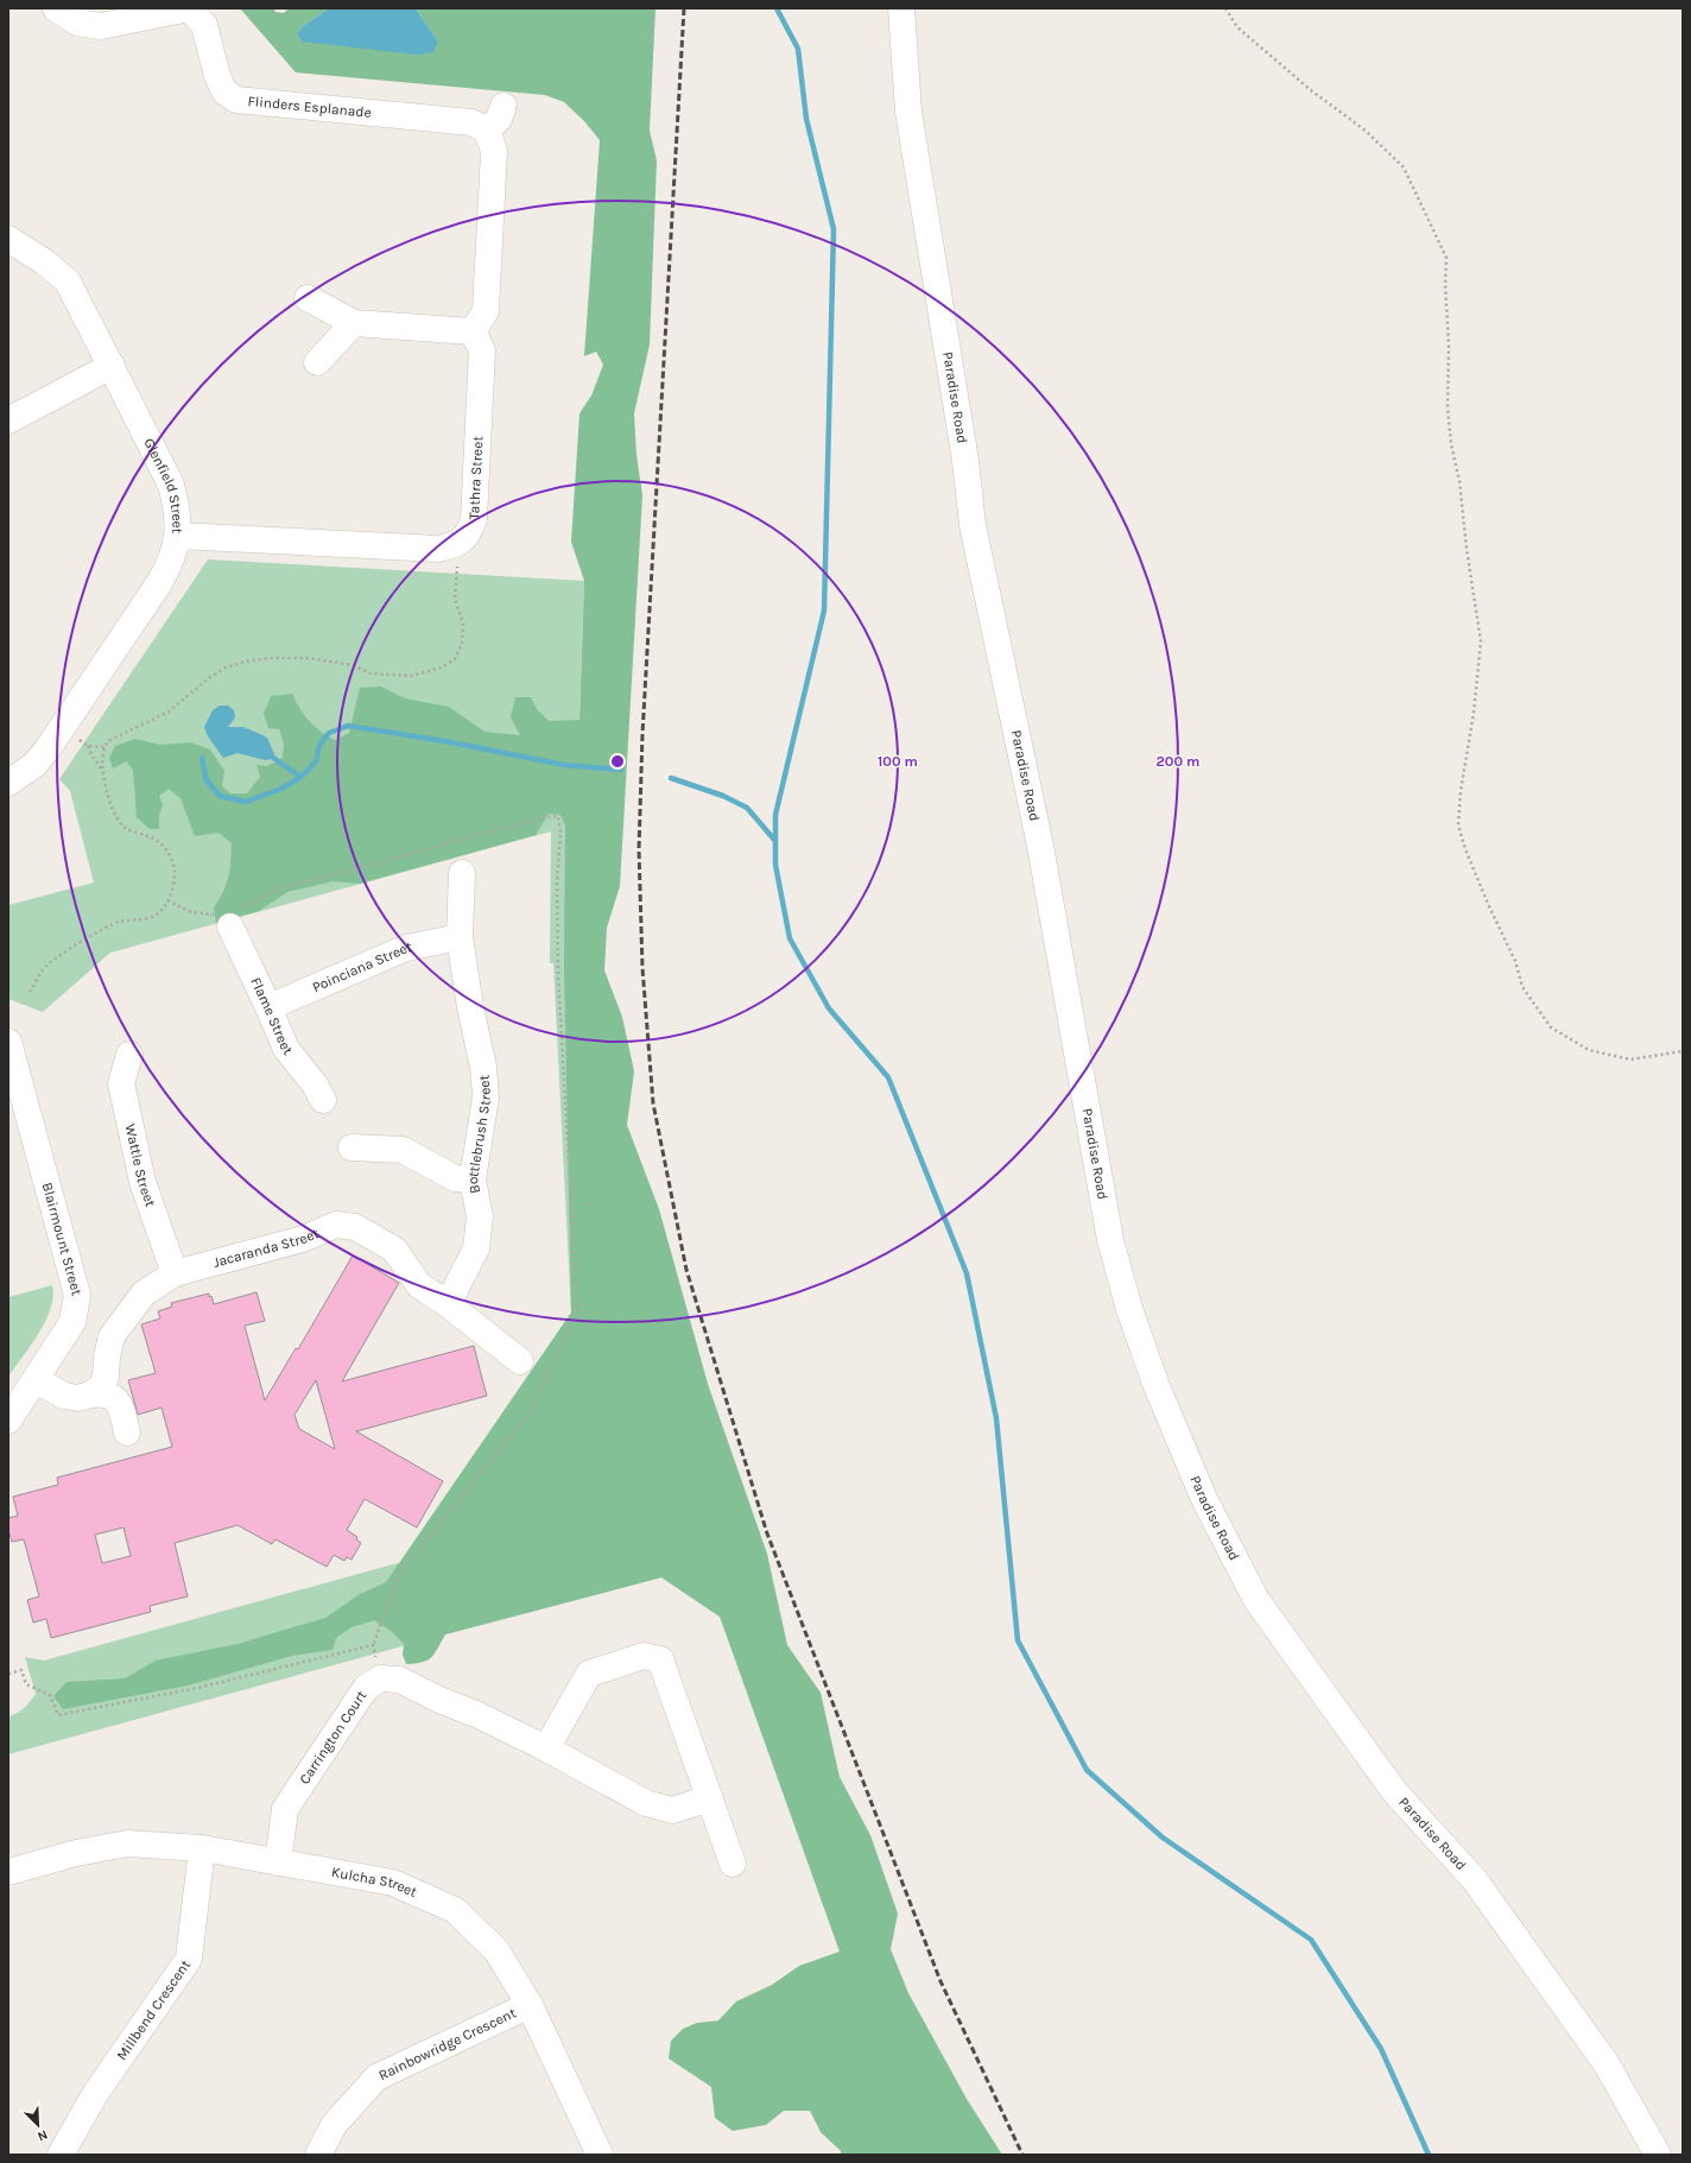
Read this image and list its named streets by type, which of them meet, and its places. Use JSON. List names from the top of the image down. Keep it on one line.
{"streets":{"street":["Flinders Esplanade","Paradise Road","Tathra Street","Glenfield Street","Poinciana Street","Flame Street","Bottlebrush Street","Wattle Street","Blairmount Street","Jacaranda Street","Carrington Court","Kulcha Street","Millbend Crescent","Rainbowridge Crescent"]},"crossings":[["Poinciana Street","Flame Street"],["Poinciana Street","Bottlebrush Street"],["Bottlebrush Street","Jacaranda Street"],["Wattle Street","Jacaranda Street"],["Carrington Court","Kulcha Street"],["Kulcha Street","Millbend Crescent"],["Kulcha Street","Rainbowridge Crescent"]],"north":"bottom right","rings":["100 m","200 m"]}
